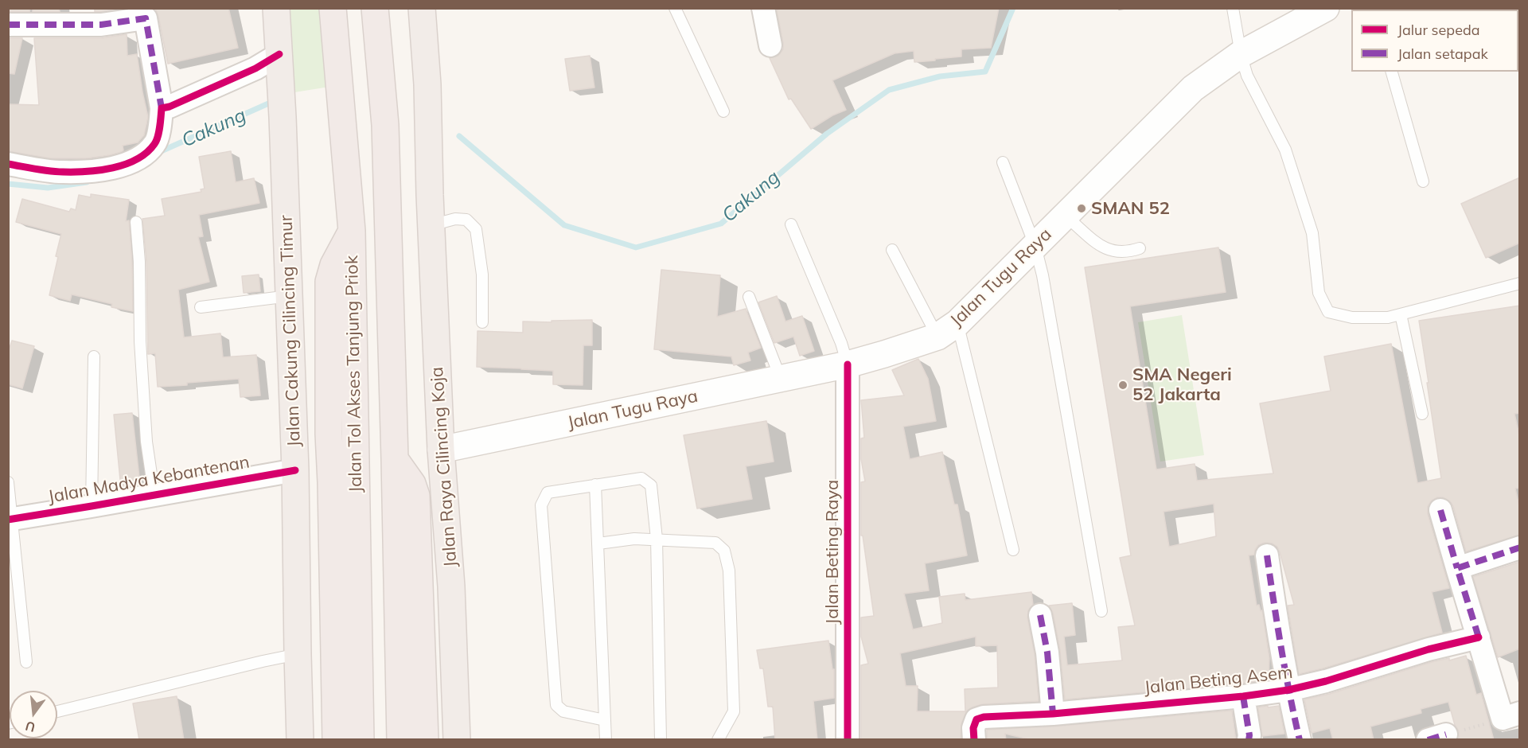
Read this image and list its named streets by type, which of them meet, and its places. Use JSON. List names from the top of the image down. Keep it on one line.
{"streets":{"highway":["Jalan Cakung Cilincing Timur","Jalan Tol Akses Tanjung Priok","Jalan Raya Cilincing Koja"],"main road":["Jalan Tugu Raya"],"street":["Jalan Madya Kebantenan","Jalan Beting Raya","Jalan Beting Asem"]},"crossings":[["Jalan Tugu Raya","Jalan Raya Cilincing Koja"],["Jalan Tugu Raya","Jalan Beting Raya"],["Jalan Cakung Cilincing Timur","Jalan Madya Kebantenan"]],"water":["Cakung"],"places":["SMAN 52","SMA Negeri 52 Jakarta"],"legend":["Jalur sepeda","Jalan setapak"],"north":"bottom"}
